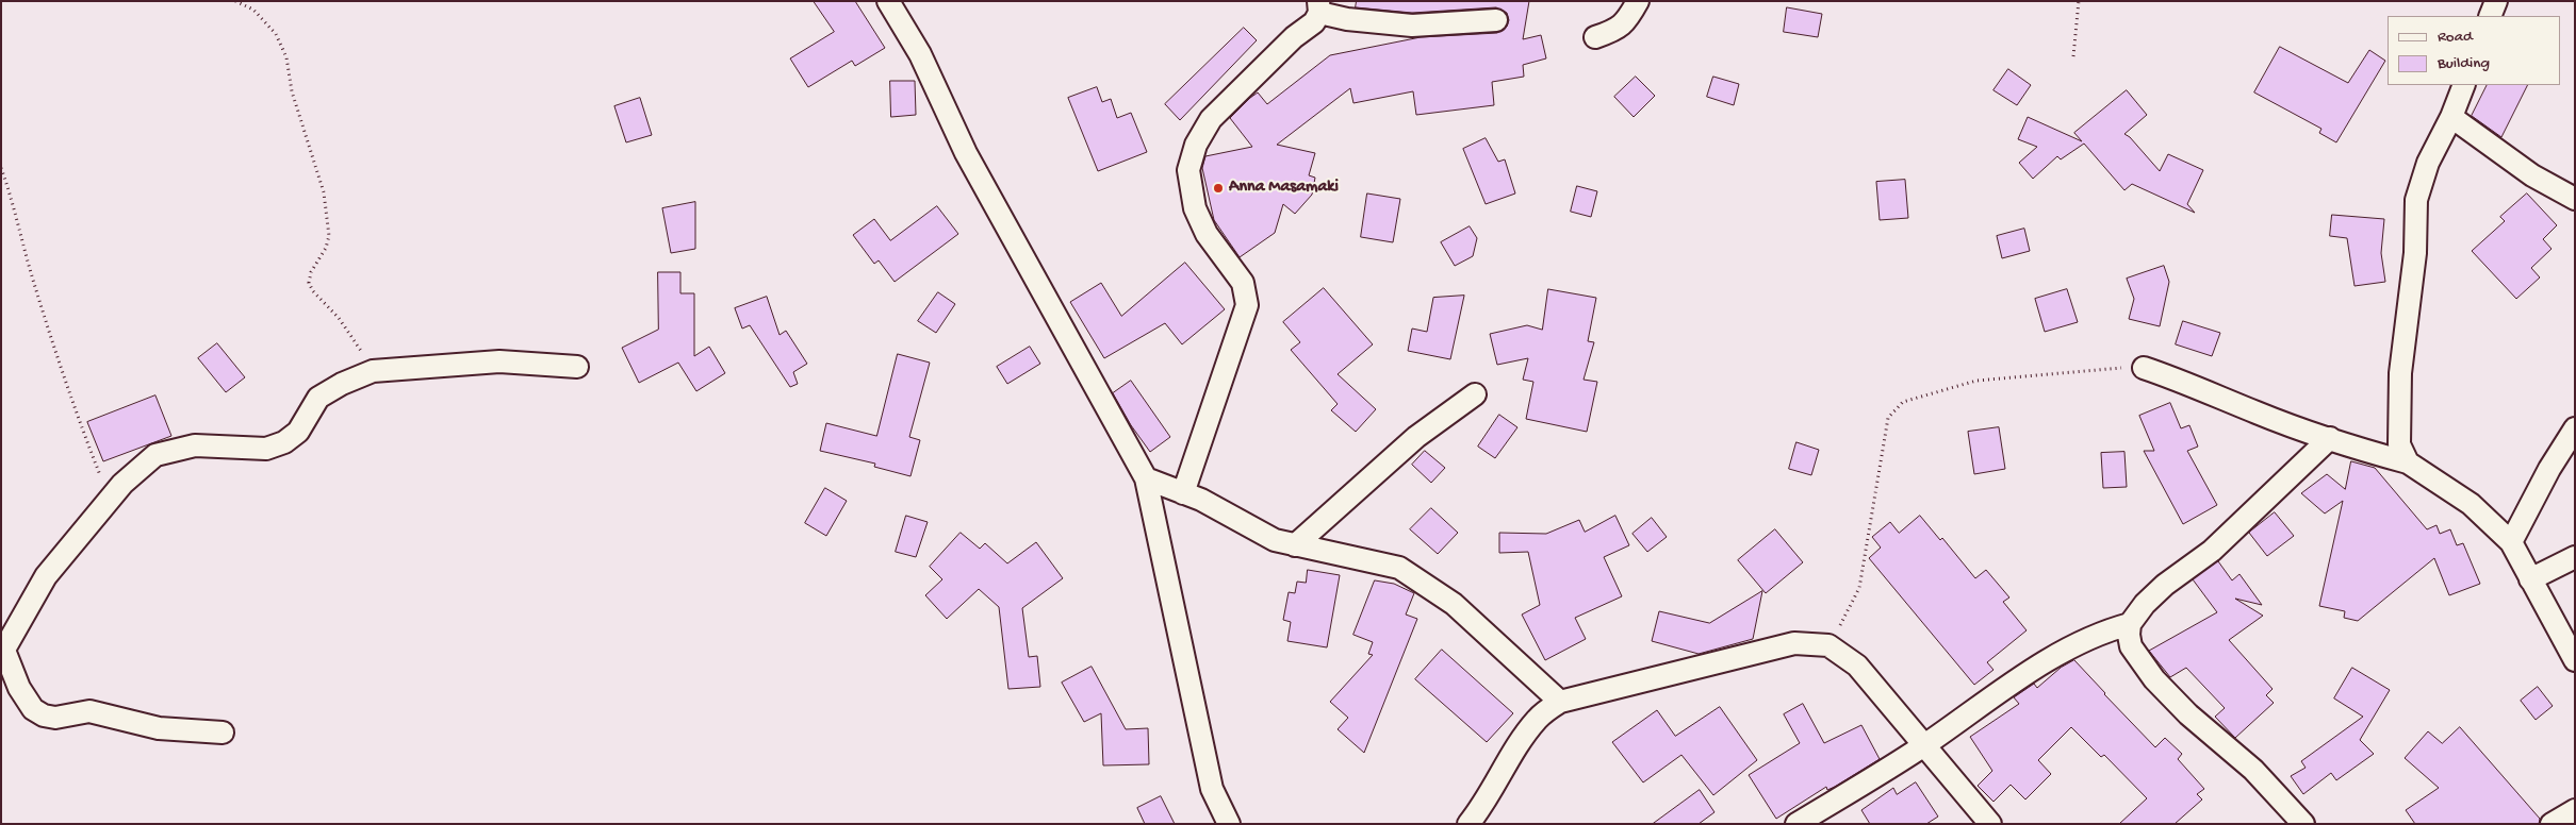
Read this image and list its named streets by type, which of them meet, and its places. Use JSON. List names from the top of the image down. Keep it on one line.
{"places":["Anna Masamaki"],"legend":["Road","Building"]}
